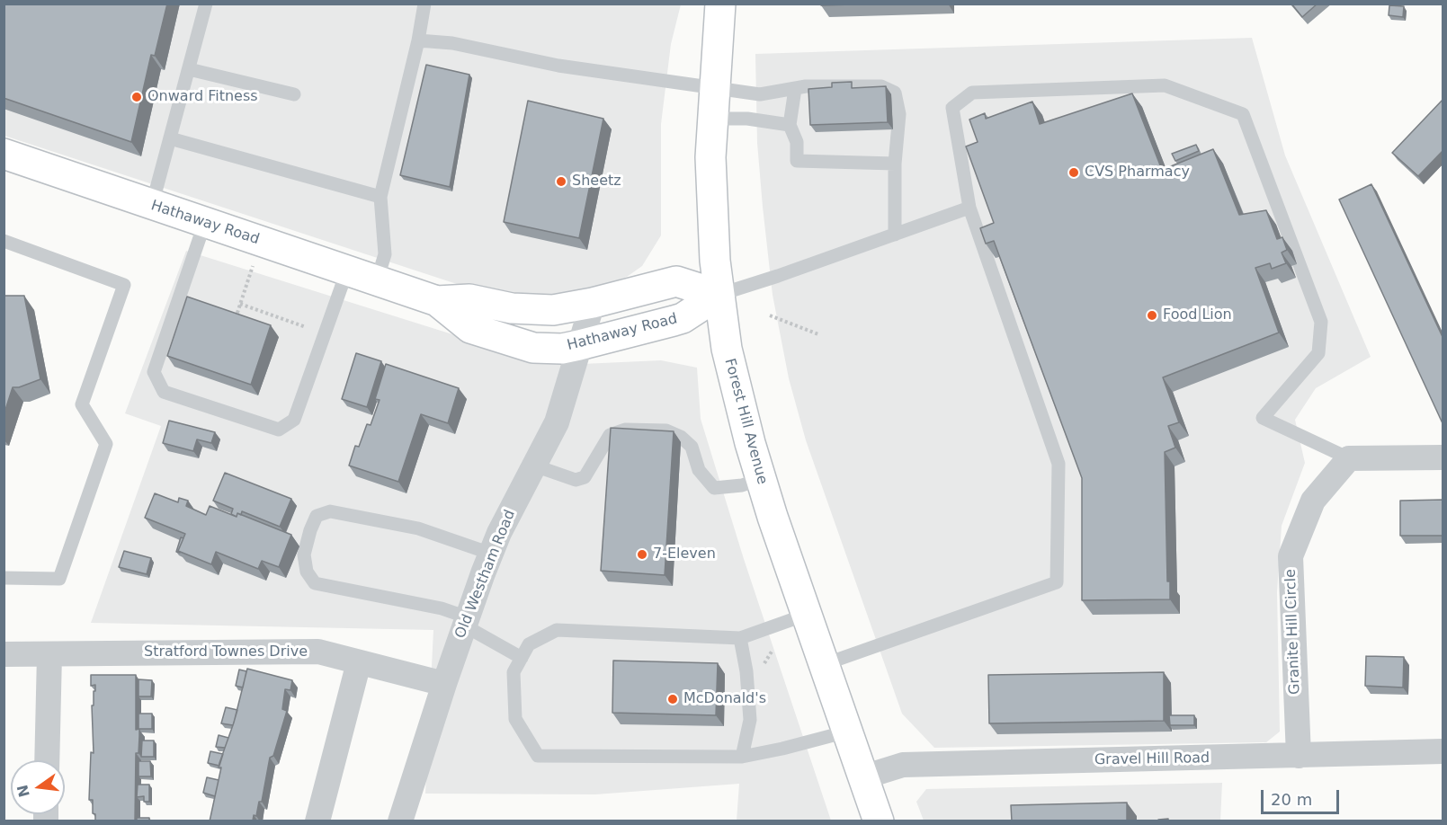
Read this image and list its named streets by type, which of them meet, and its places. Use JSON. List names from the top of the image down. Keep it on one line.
{"streets":{"street":["Hathaway Road","Forest Hill Avenue","Old Westham Road","Granite Hill Circle","Stratford Townes Drive","Gravel Hill Road"]},"crossings":[["Hathaway Road","Forest Hill Avenue"],["Hathaway Road","Old Westham Road"],["Forest Hill Avenue","Gravel Hill Road"],["Old Westham Road","Stratford Townes Drive"],["Granite Hill Circle","Gravel Hill Road"]],"places":["Onward Fitness","CVS Pharmacy","Sheetz","Food Lion","7-Eleven","McDonald's"],"scale_bar":"20 m","north":"left"}
